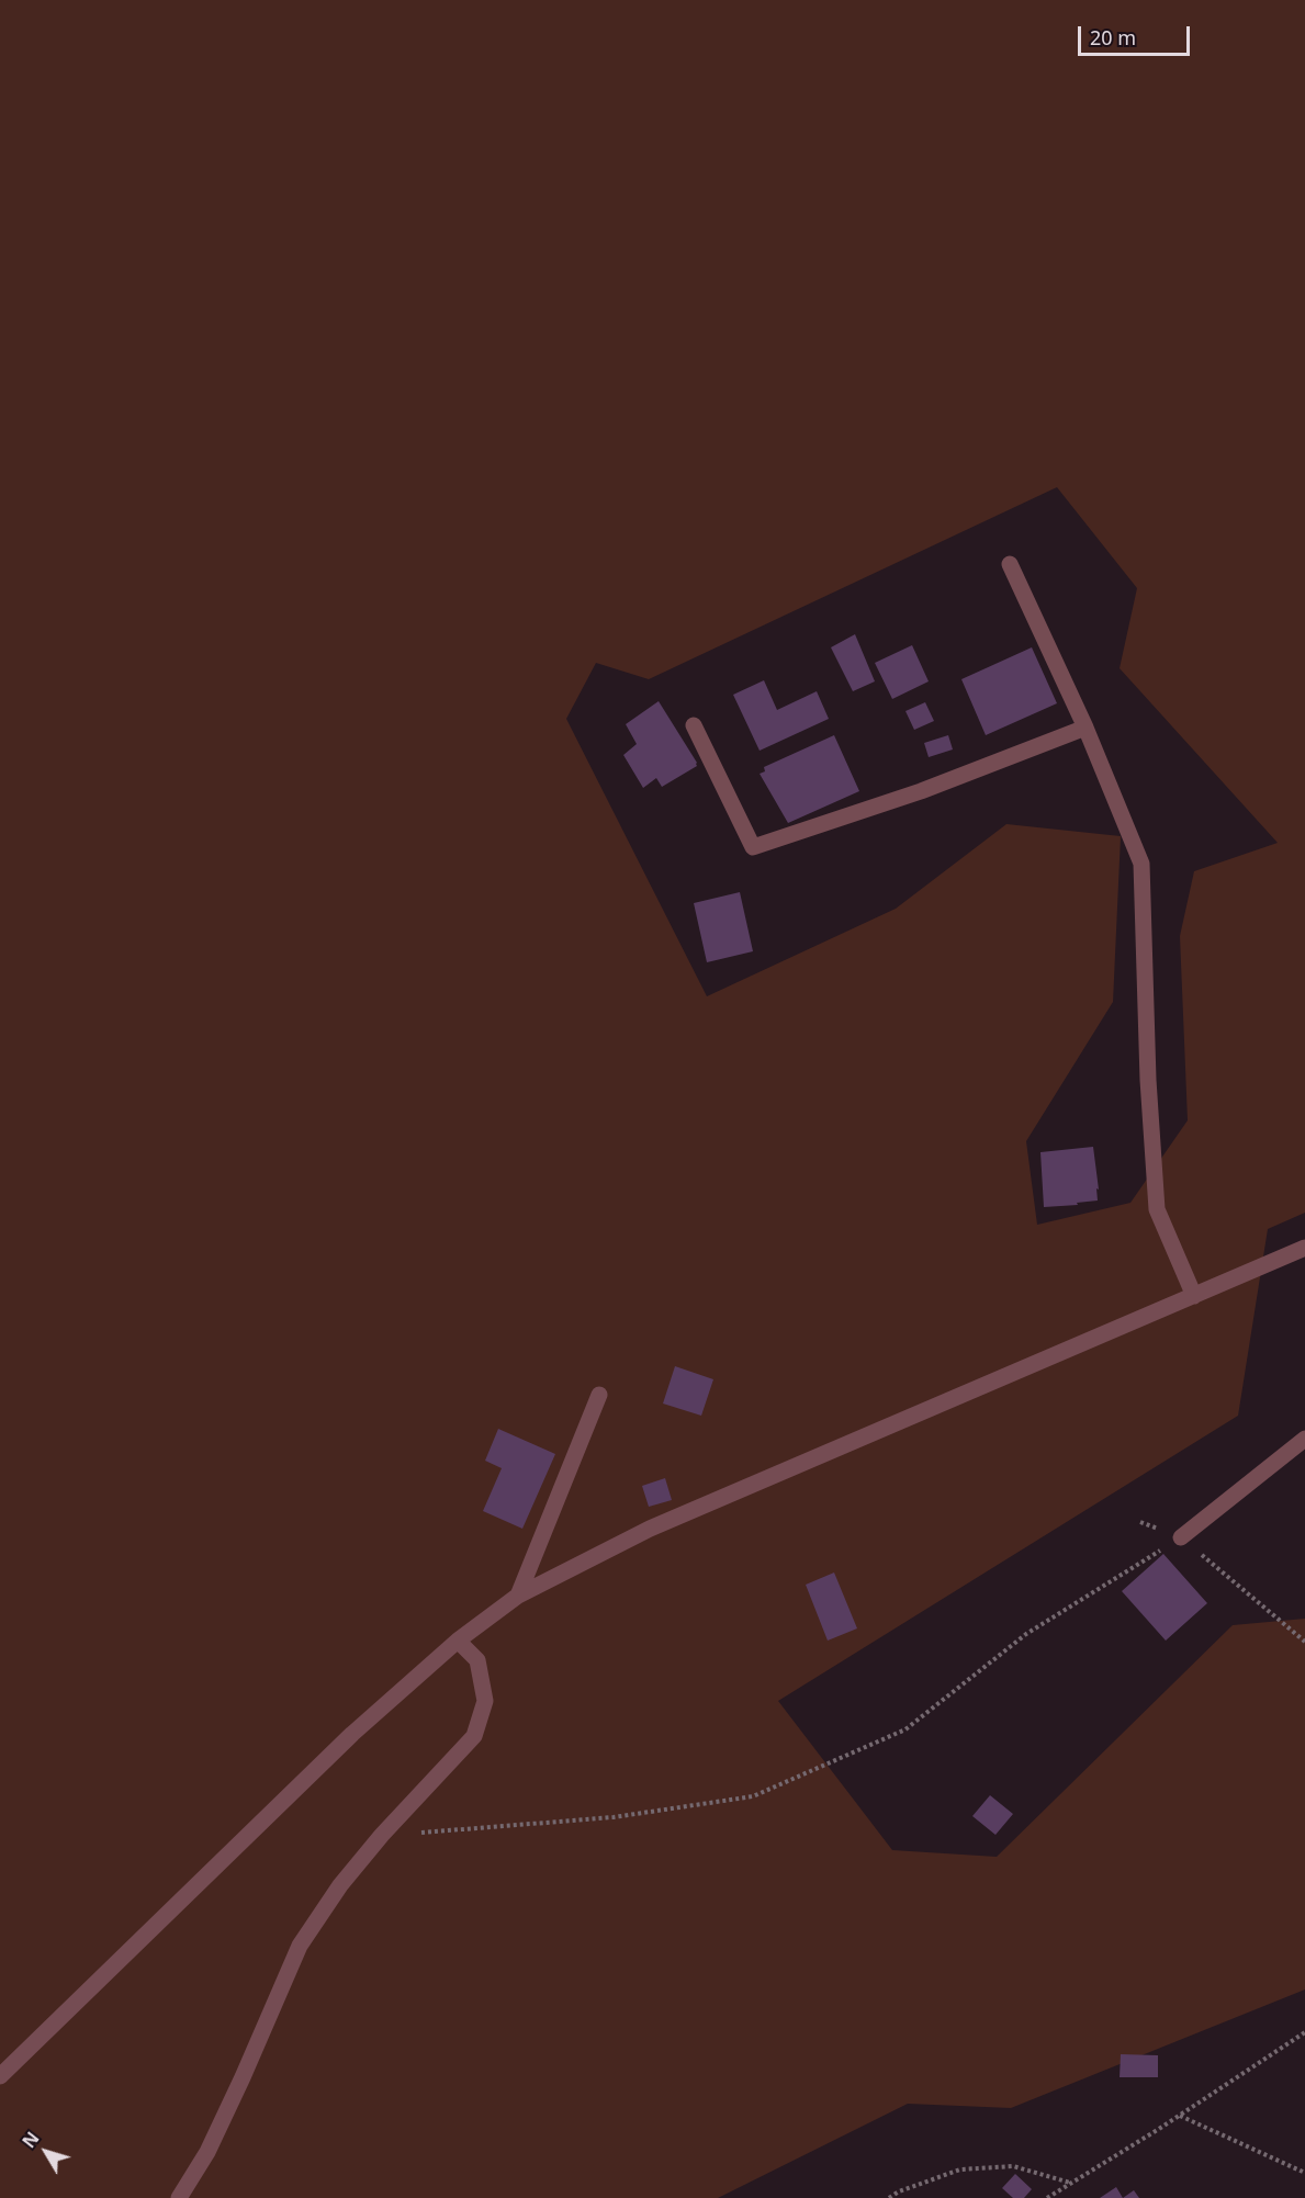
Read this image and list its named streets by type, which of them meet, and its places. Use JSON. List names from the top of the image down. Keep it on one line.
{"scale_bar":"20 m","north":"top left"}
